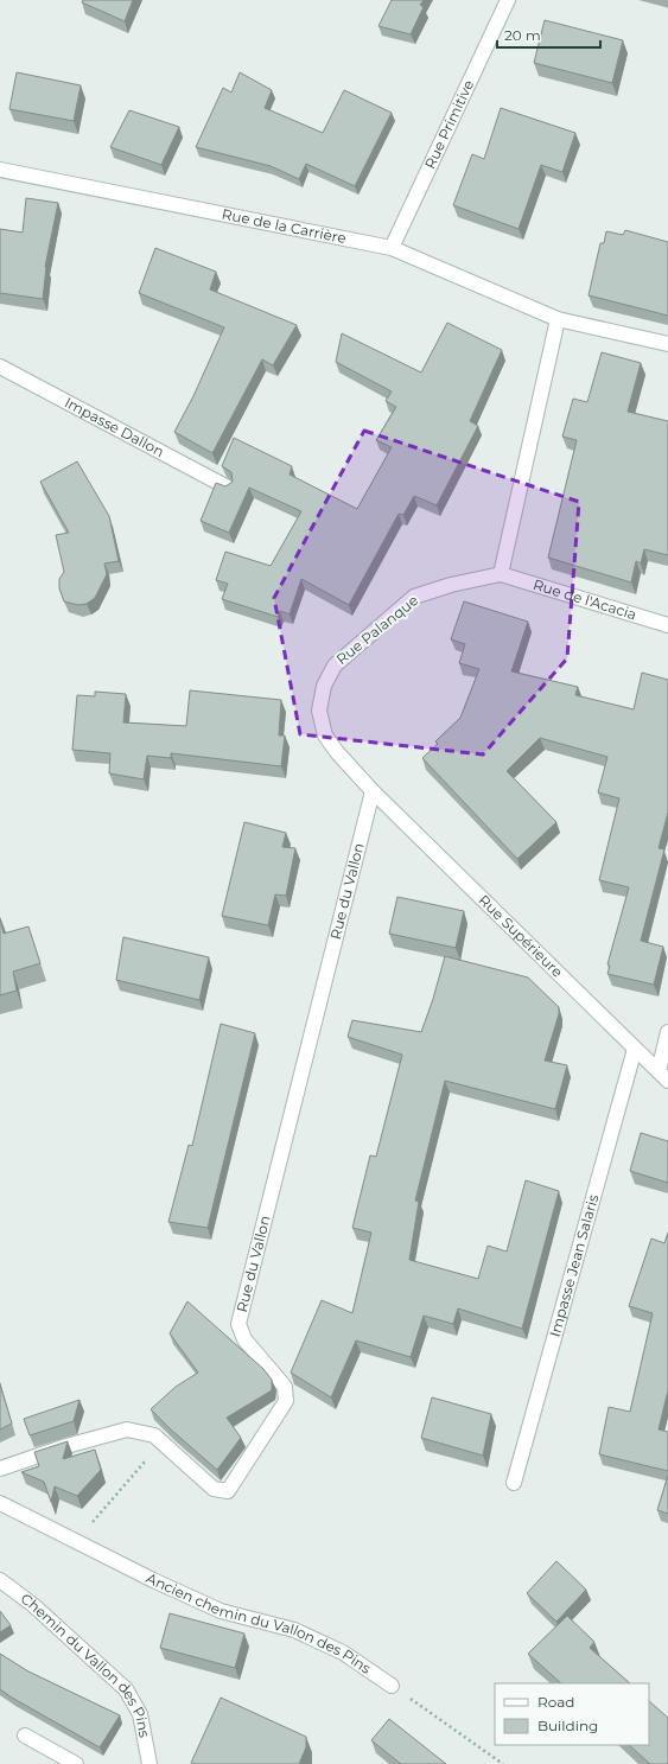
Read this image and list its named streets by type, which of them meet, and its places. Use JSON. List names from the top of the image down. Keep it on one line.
{"streets":{"street":["Rue Primitive","Rue de la Carrière","Impasse Dallon","Rue de l'Acacia","Rue Palanque","Rue du Vallon","Rue Supérieure","Impasse Jean Salaris","Ancien chemin du Vallon des Pins","Chemin du Vallon des Pins"]},"crossings":[["Rue Primitive","Rue de la Carrière"],["Rue de l'Acacia","Rue Palanque"],["Rue Palanque","Rue du Vallon"],["Rue Palanque","Rue Supérieure"],["Rue du Vallon","Rue Supérieure"],["Rue Supérieure","Impasse Jean Salaris"]],"legend":["Road","Building"],"scale_bar":"20 m"}
